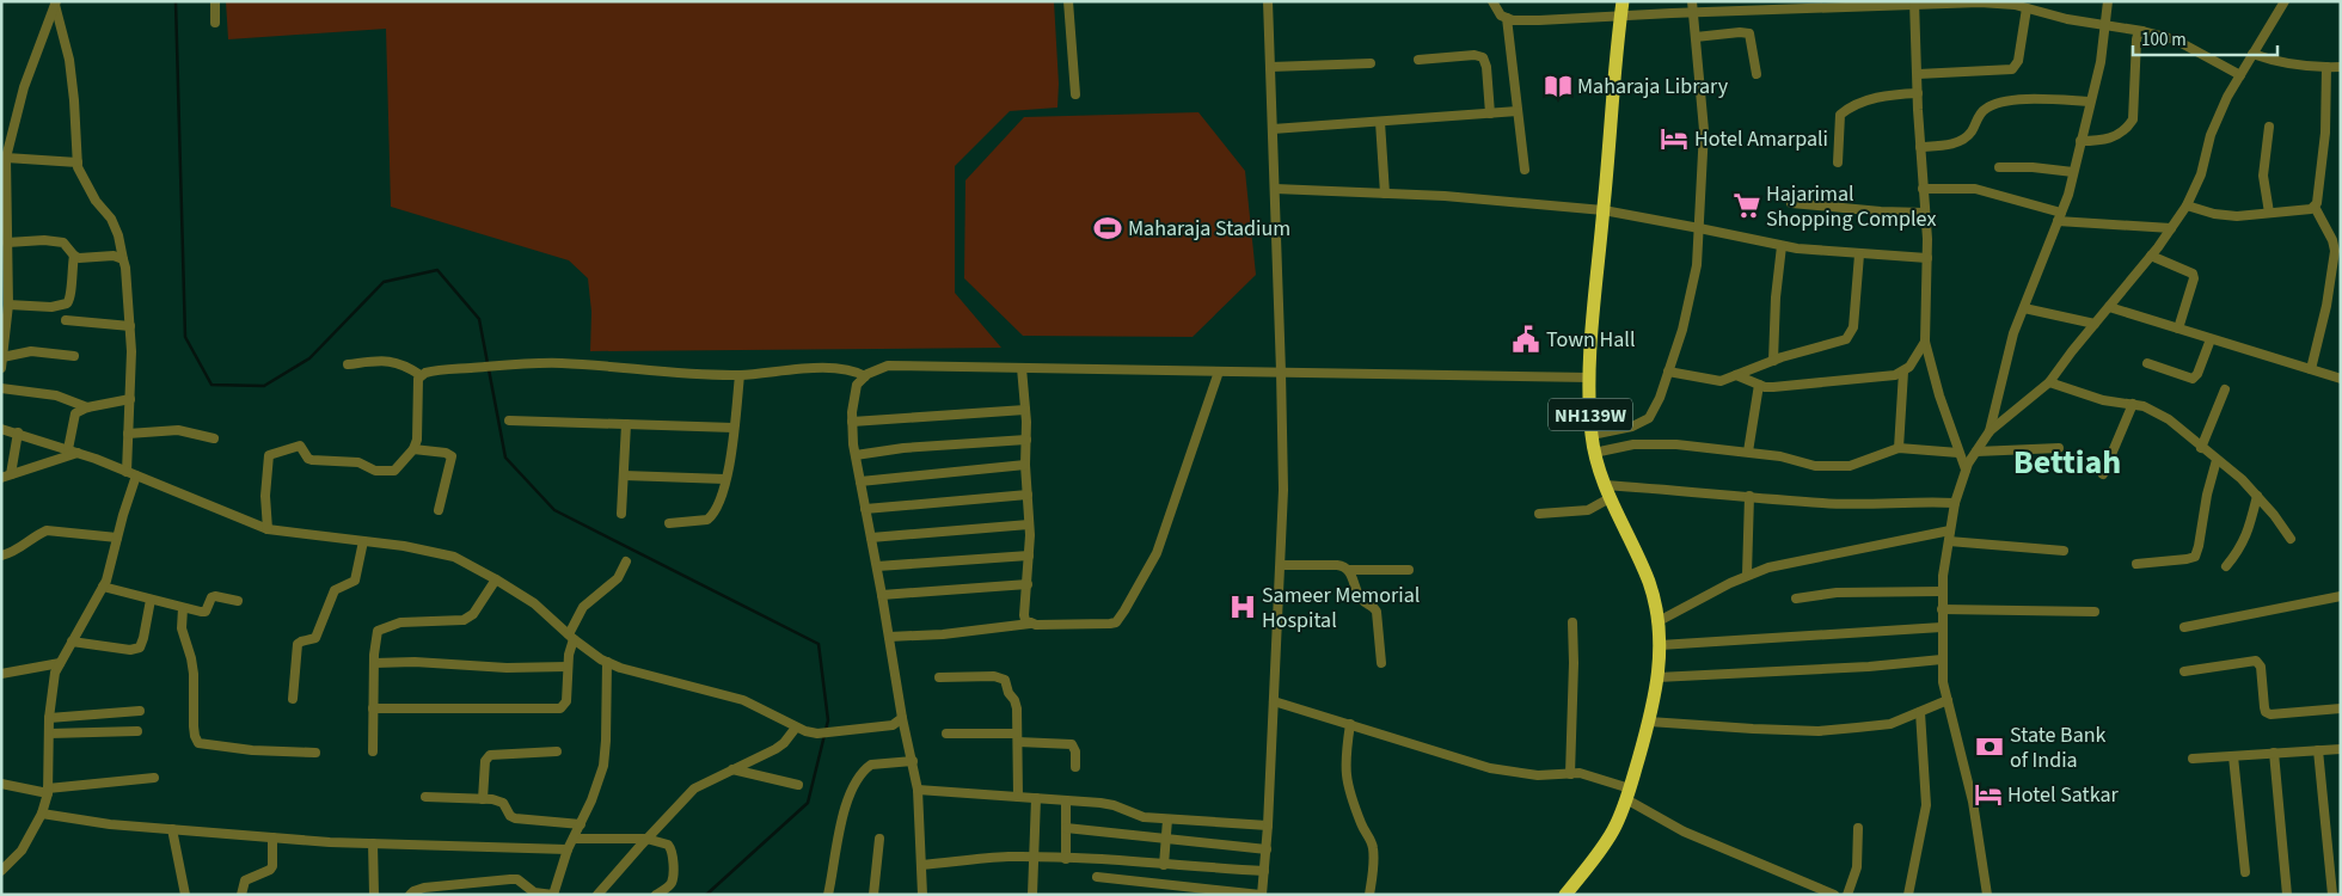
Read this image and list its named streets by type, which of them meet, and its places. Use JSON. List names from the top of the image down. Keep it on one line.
{"streets":{"highway":["NH139W"]},"districts":["Bettiah"],"places":{"library":["Maharaja Library"],"hotel":["Hotel Amarpali","Hotel Satkar"],"supermarket":["Hajarimal Shopping Complex"],"sports":["Maharaja Stadium"],"public building":["Town Hall"],"hospital":["Sameer Memorial Hospital"],"bank":["State Bank of India"]},"scale_bar":"100 m"}
